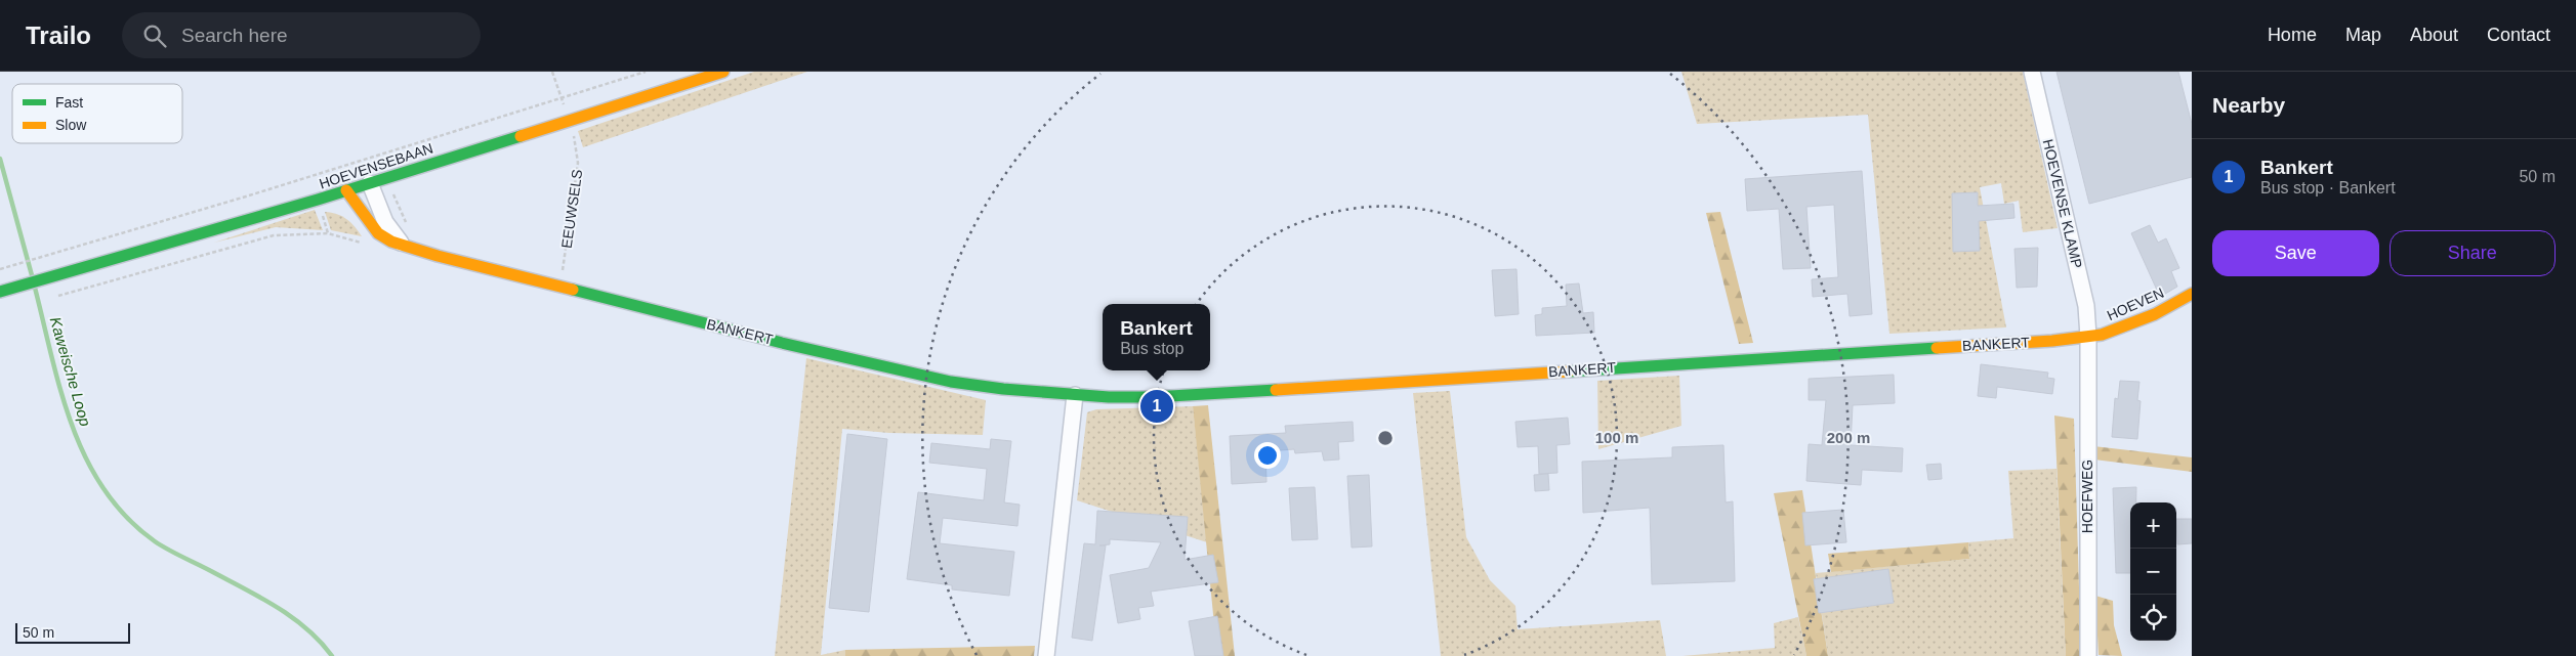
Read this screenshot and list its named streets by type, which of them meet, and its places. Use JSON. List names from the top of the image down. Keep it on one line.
{"streets":{"street":["HOEVENSEBAAN","HOEVENSE KLAMP","HOEVEN","BANKERT","HOEFWEG"],"path":["EEUWSELS"]},"crossings":[["HOEVENSEBAAN","EEUWSELS"],["HOEVENSEBAAN","BANKERT"],["HOEVENSE KLAMP","HOEVEN"],["HOEVENSE KLAMP","BANKERT"],["HOEVENSE KLAMP","HOEFWEG"],["EEUWSELS","BANKERT"],["HOEVEN","BANKERT"],["HOEVEN","HOEFWEG"],["BANKERT","HOEFWEG"]],"water":["Kaweische Loop"],"legend":["Fast","Slow"],"scale_bar":"50 m","page":{"header":"Trailo","search":"Search here","nav":["Home","Map","About","Contact"],"heading":"Nearby","list":[{"mark":"1","name":"Bankert","note":"Bus stop · Bankert","value":"50 m"}],"buttons":["Save","Share"],"popup":["Bankert","Bus stop"],"pins":"1","map_buttons":["+","−"],"scale":"50 m"},"rings":["100 m","200 m"]}
